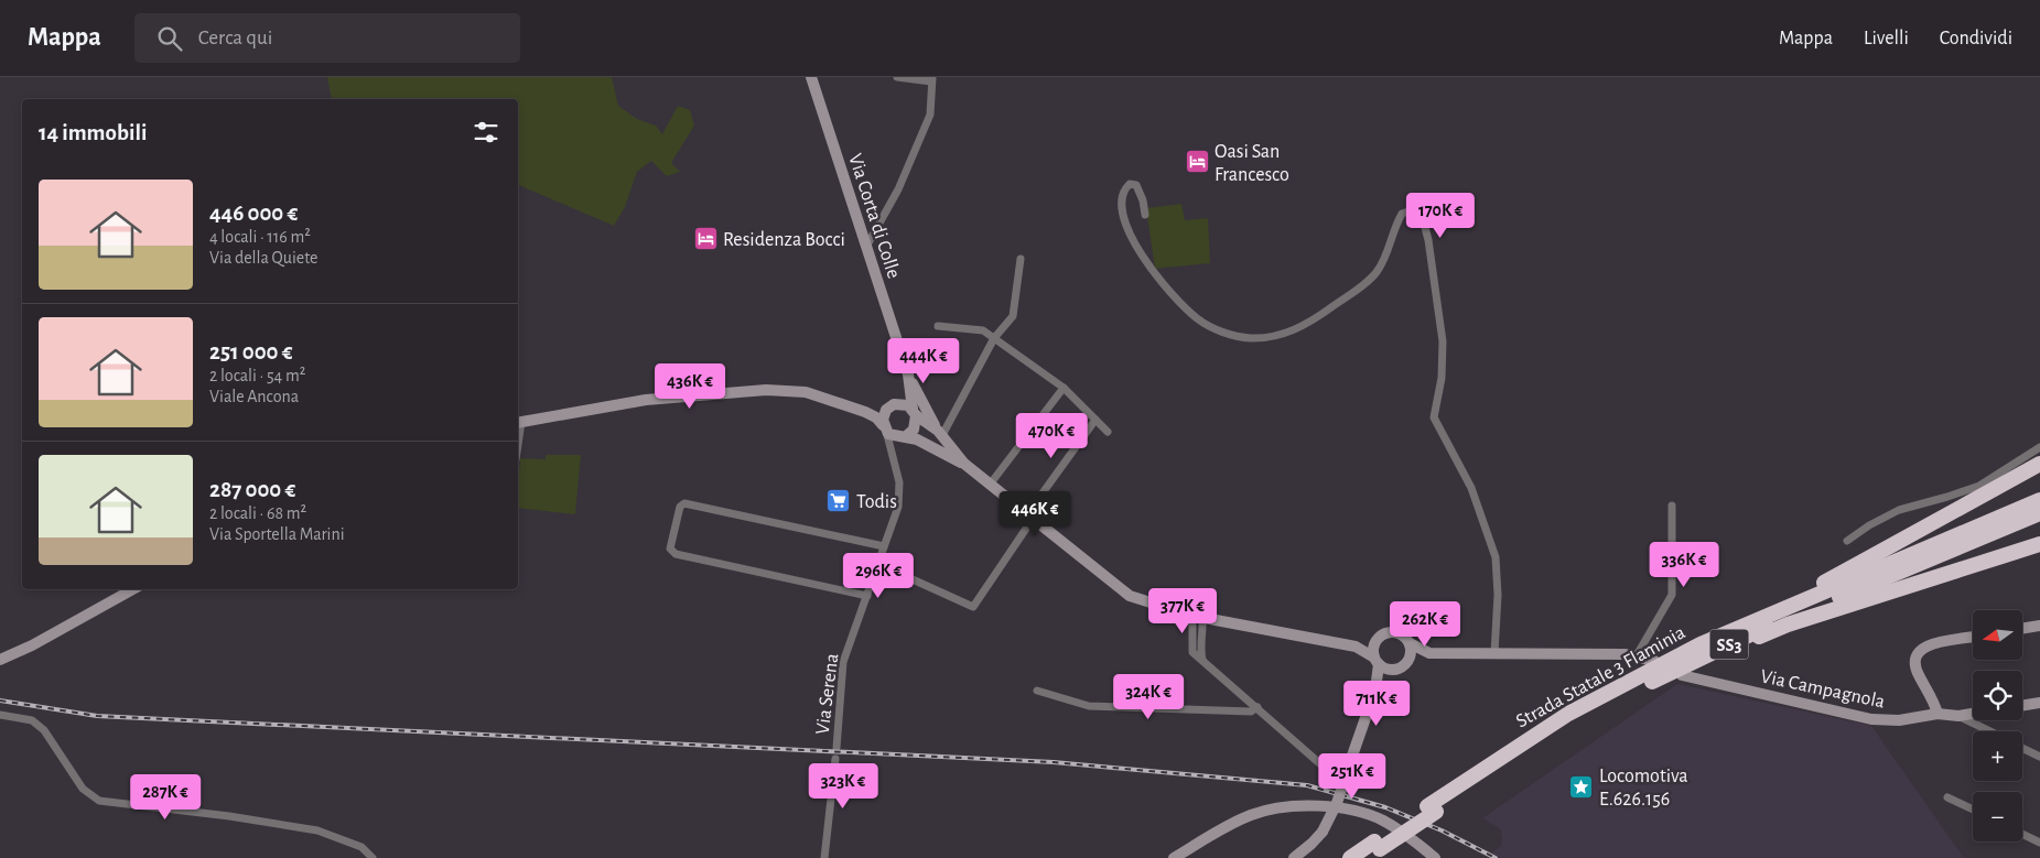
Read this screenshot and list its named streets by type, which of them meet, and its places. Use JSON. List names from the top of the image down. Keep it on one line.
{"streets":{"highway":["SS3","Strada Statale 3 Flaminia"],"main road":["Via Corta di Colle","Via Campagnola"],"street":["Via Serena"]},"crossings":[["Via Corta di Colle","Via Serena"]],"places":{"hotel":["Oasi San Francesco","Residenza Bocci"],"supermarket":["Todis"],"place":["Locomotiva E.626.156"]},"north":"left","page":{"header":"Mappa","search":"Cerca qui","nav":["Mappa","Livelli","Condividi"],"heading":"14 immobili","list":[{"name":"446 000 €","note":"4 locali · 116 m² · Via della Quiete"},{"name":"251 000 €","note":"2 locali · 54 m² · Viale Ancona"},{"name":"287 000 €","note":"2 locali · 68 m² · Via Sportella Marini"}],"price":["170K €","444K €","436K €","470K €","446K €","336K €","296K €","377K €","262K €","324K €","711K €","251K €","323K €","287K €"],"map_buttons":["+","−"]}}
